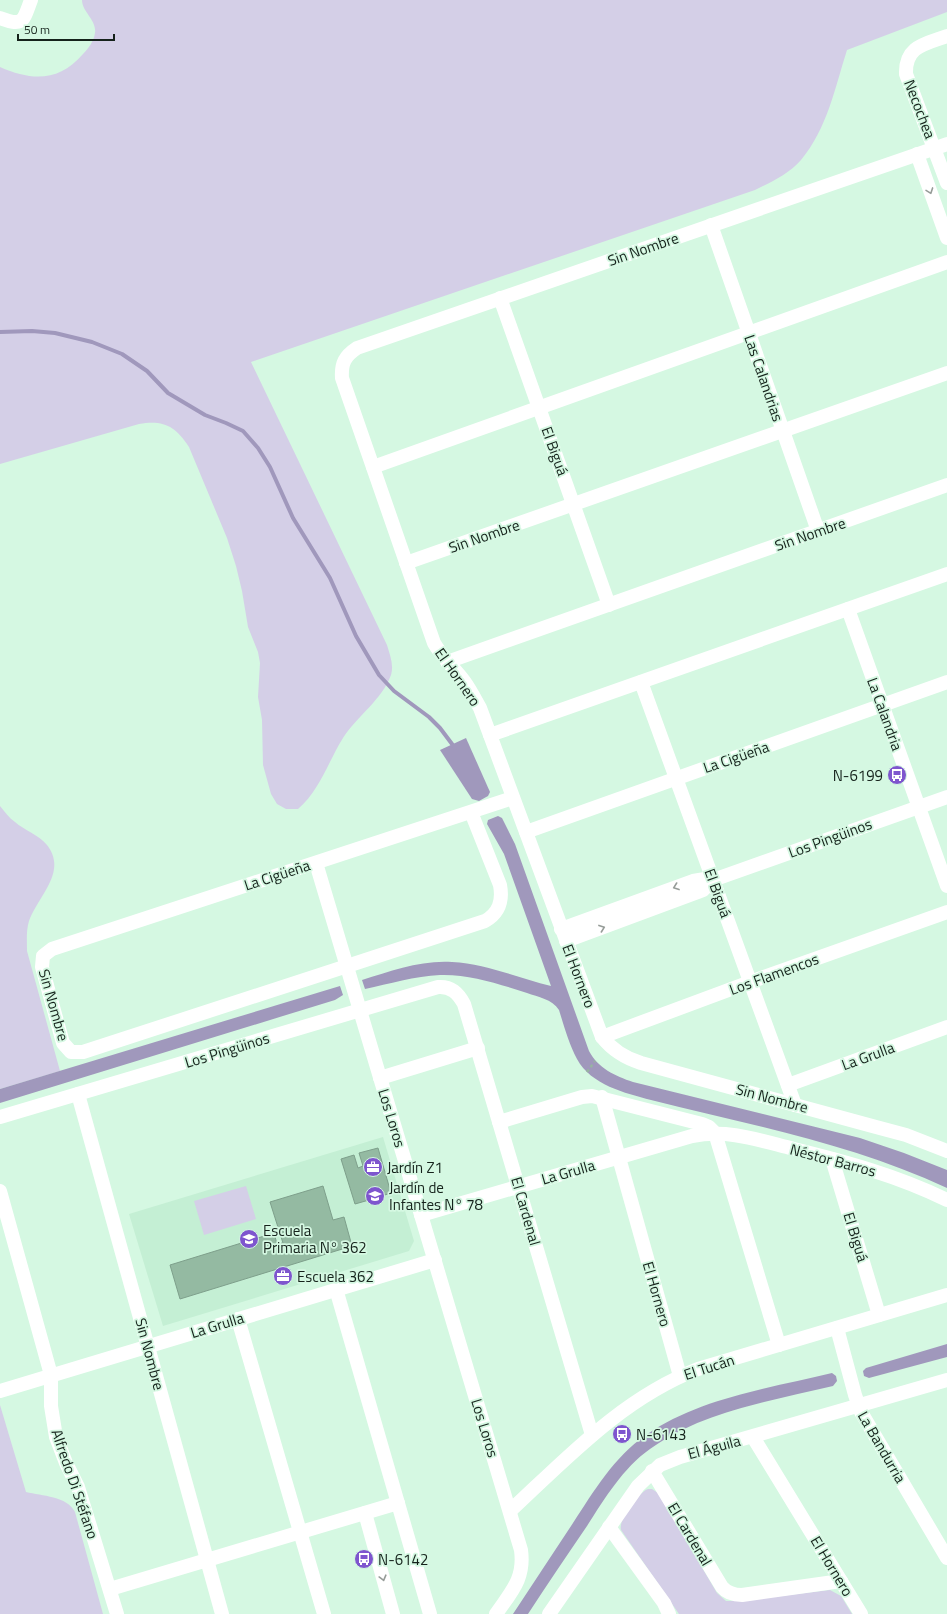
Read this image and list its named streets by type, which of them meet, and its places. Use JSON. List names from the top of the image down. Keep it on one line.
{"streets":{"street":["Necochea","Sin Nombre","Las Calandrias","El Biguá","El Hornero","La Calandria","La Cigüeña","Los Pingüinos","Los Flamencos","La Grulla","Los Loros","Néstor Barros","El Cardenal","El Tucán","El Águila","La Bandurria","Alfredo Di Stéfano"]},"crossings":[["Necochea","Sin Nombre"],["Sin Nombre","Las Calandrias"],["Sin Nombre","El Biguá"],["Sin Nombre","El Hornero"],["Sin Nombre","La Cigüeña"],["Sin Nombre","Los Pingüinos"],["Sin Nombre","Los Flamencos"],["Sin Nombre","La Grulla"],["Sin Nombre","Los Loros"],["El Biguá","La Cigüeña"],["El Biguá","Los Pingüinos"],["El Biguá","Los Flamencos"],["El Biguá","La Grulla"],["El Biguá","Néstor Barros"],["El Biguá","El Tucán"],["El Hornero","La Cigüeña"],["El Hornero","Los Pingüinos"],["El Hornero","Los Flamencos"],["El Hornero","La Grulla"],["El Hornero","El Cardenal"],["El Hornero","El Tucán"],["El Hornero","El Águila"],["La Calandria","La Cigüeña"],["La Calandria","Los Pingüinos"],["La Cigüeña","Los Loros"],["Los Pingüinos","Los Loros"],["Los Pingüinos","El Cardenal"],["La Grulla","Los Loros"],["La Grulla","Néstor Barros"],["La Grulla","El Cardenal"],["La Grulla","Alfredo Di Stéfano"],["Los Loros","El Tucán"],["El Cardenal","El Tucán"],["El Cardenal","El Águila"],["El Tucán","La Bandurria"],["El Águila","La Bandurria"]],"places":{"bus stop":["N-6199","N-6143","N-6142"],"office":["Jardín Z1","Escuela 362"],"school or university":["Jardín de Infantes N° 78","Escuela Primaria N° 362"]},"scale_bar":"50 m"}
